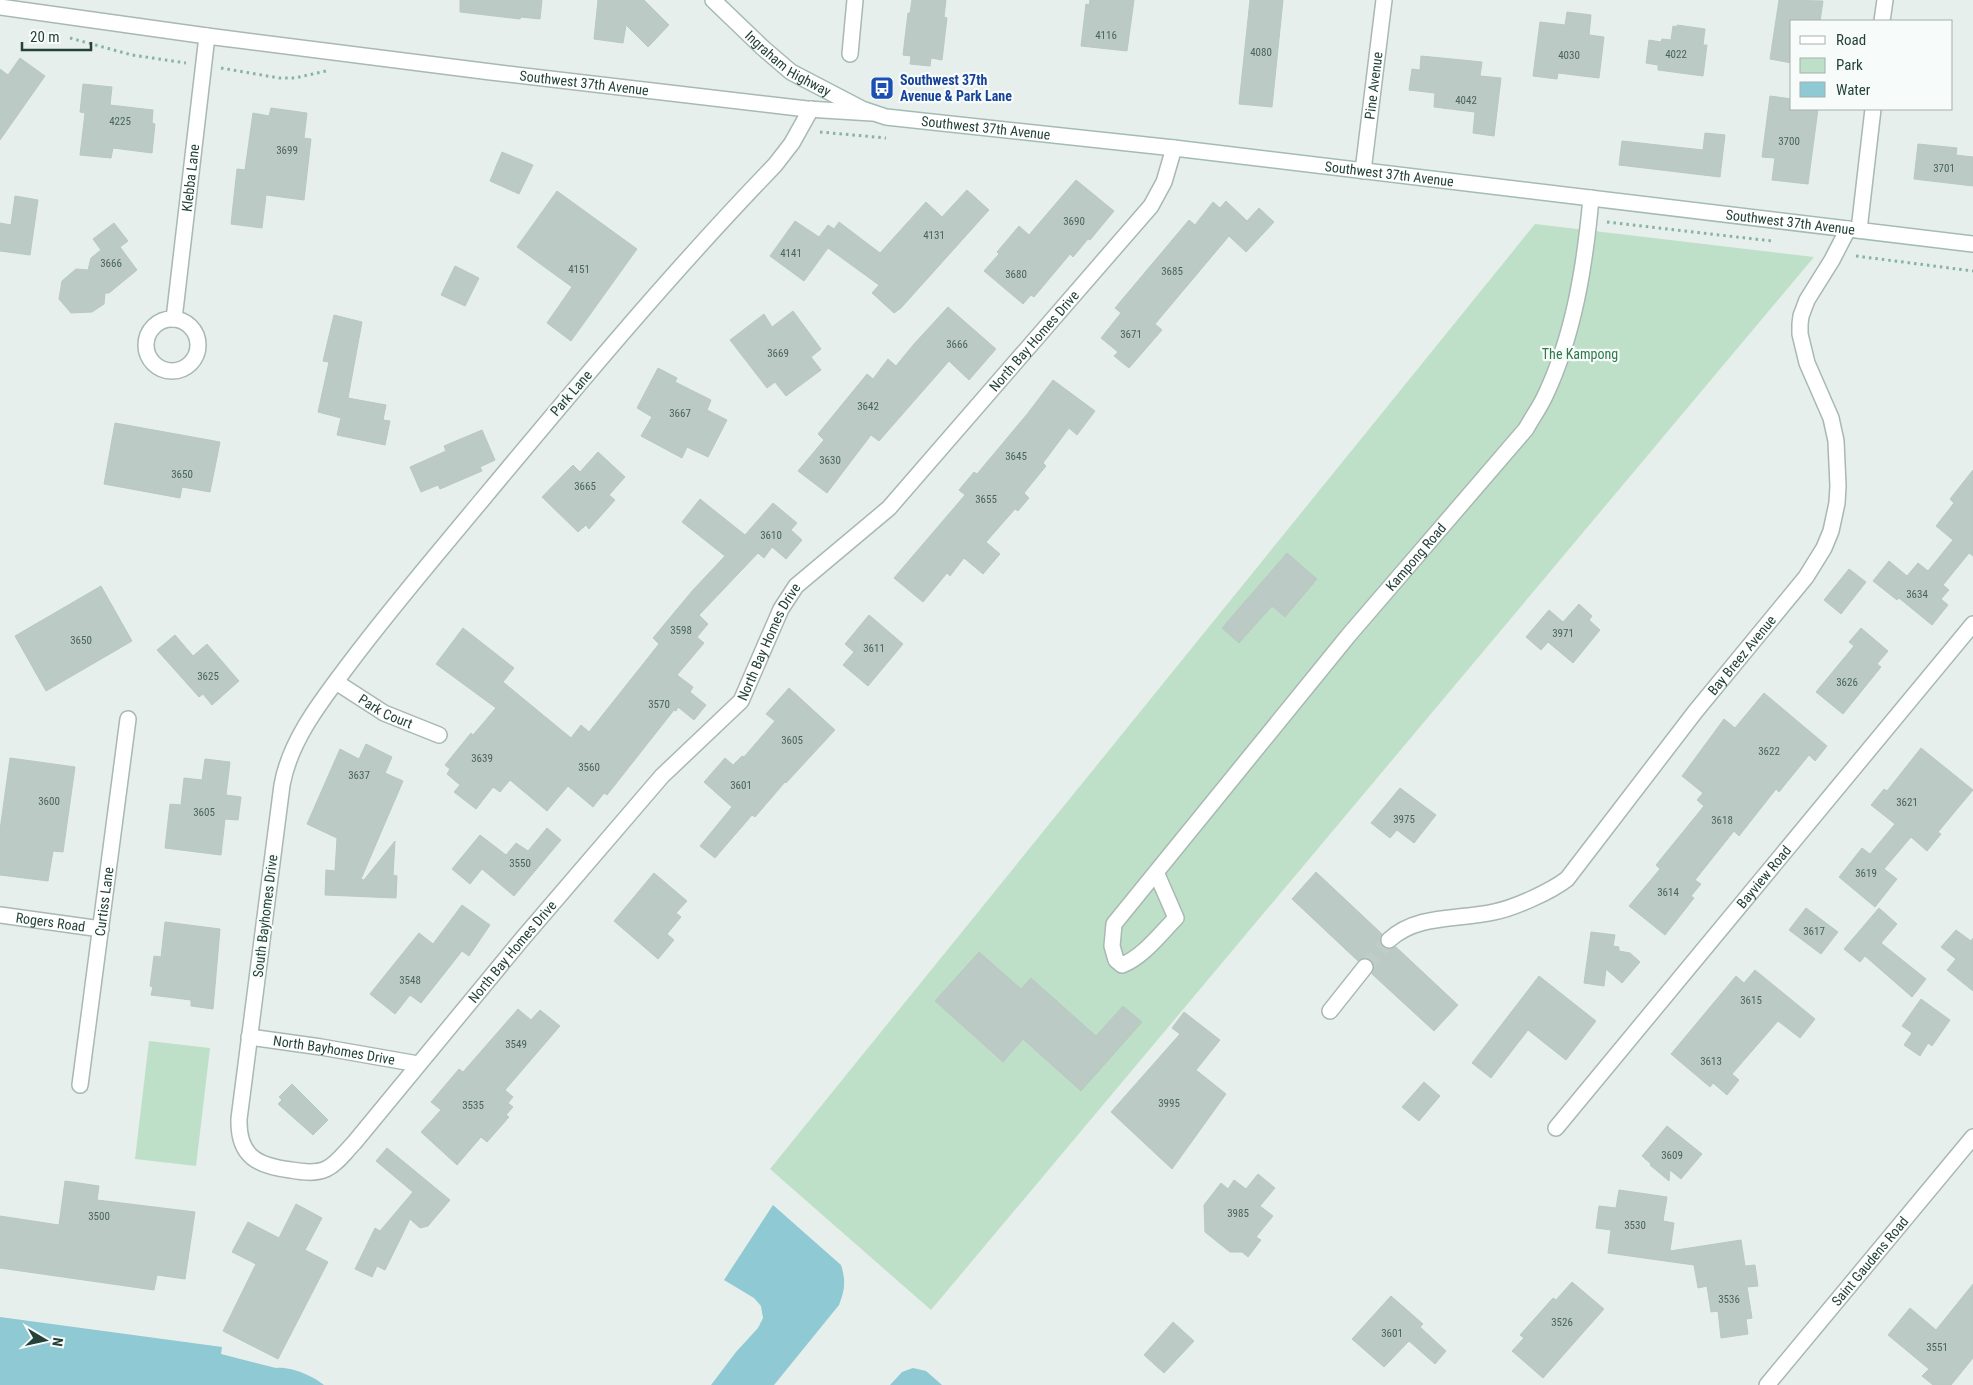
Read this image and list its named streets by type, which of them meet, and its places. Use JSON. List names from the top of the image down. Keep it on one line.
{"streets":{"street":["Ingraham Highway","Southwest 37th Avenue","Pine Avenue","Klebba Lane","North Bay Homes Drive","Park Lane","Kampong Road","Bay Breez Avenue","Park Court","Bayview Road","Curtiss Lane","South Bayhomes Drive","Rogers Road","North Bayhomes Drive","Saint Gaudens Road"]},"crossings":[["Ingraham Highway","Southwest 37th Avenue"],["Southwest 37th Avenue","Pine Avenue"],["Southwest 37th Avenue","Klebba Lane"],["Southwest 37th Avenue","North Bay Homes Drive"],["Southwest 37th Avenue","Park Lane"],["Southwest 37th Avenue","Kampong Road"],["Southwest 37th Avenue","Bay Breez Avenue"],["North Bay Homes Drive","South Bayhomes Drive"],["North Bay Homes Drive","North Bayhomes Drive"],["Park Lane","Park Court"],["Park Lane","South Bayhomes Drive"],["Park Court","South Bayhomes Drive"],["Curtiss Lane","Rogers Road"],["South Bayhomes Drive","North Bayhomes Drive"]],"parks":["The Kampong"],"places":{"bus stop":["Southwest 37th Avenue & Park Lane"]},"house_numbers":["4116","4080","4022","4030","4042","4225","3700","3699","3701","3690","4131","4141","3666","4151","3685","3680","3671","3666","3669","3642","3667","3645","3630","3650","3665","3655","3610","3634","3598","3971","3650","3611","3625","3626","3570","3605","3622","3639","3560","3637","3601","3600","3621","3605","3975","3618","3550","3619","3614","3617","3548","3615","3549","3613","3995","3535","3609","3985","3500","3530","3536","3526","3601","3551"],"legend":["Road","Park","Water"],"scale_bar":"20 m","north":"right"}
